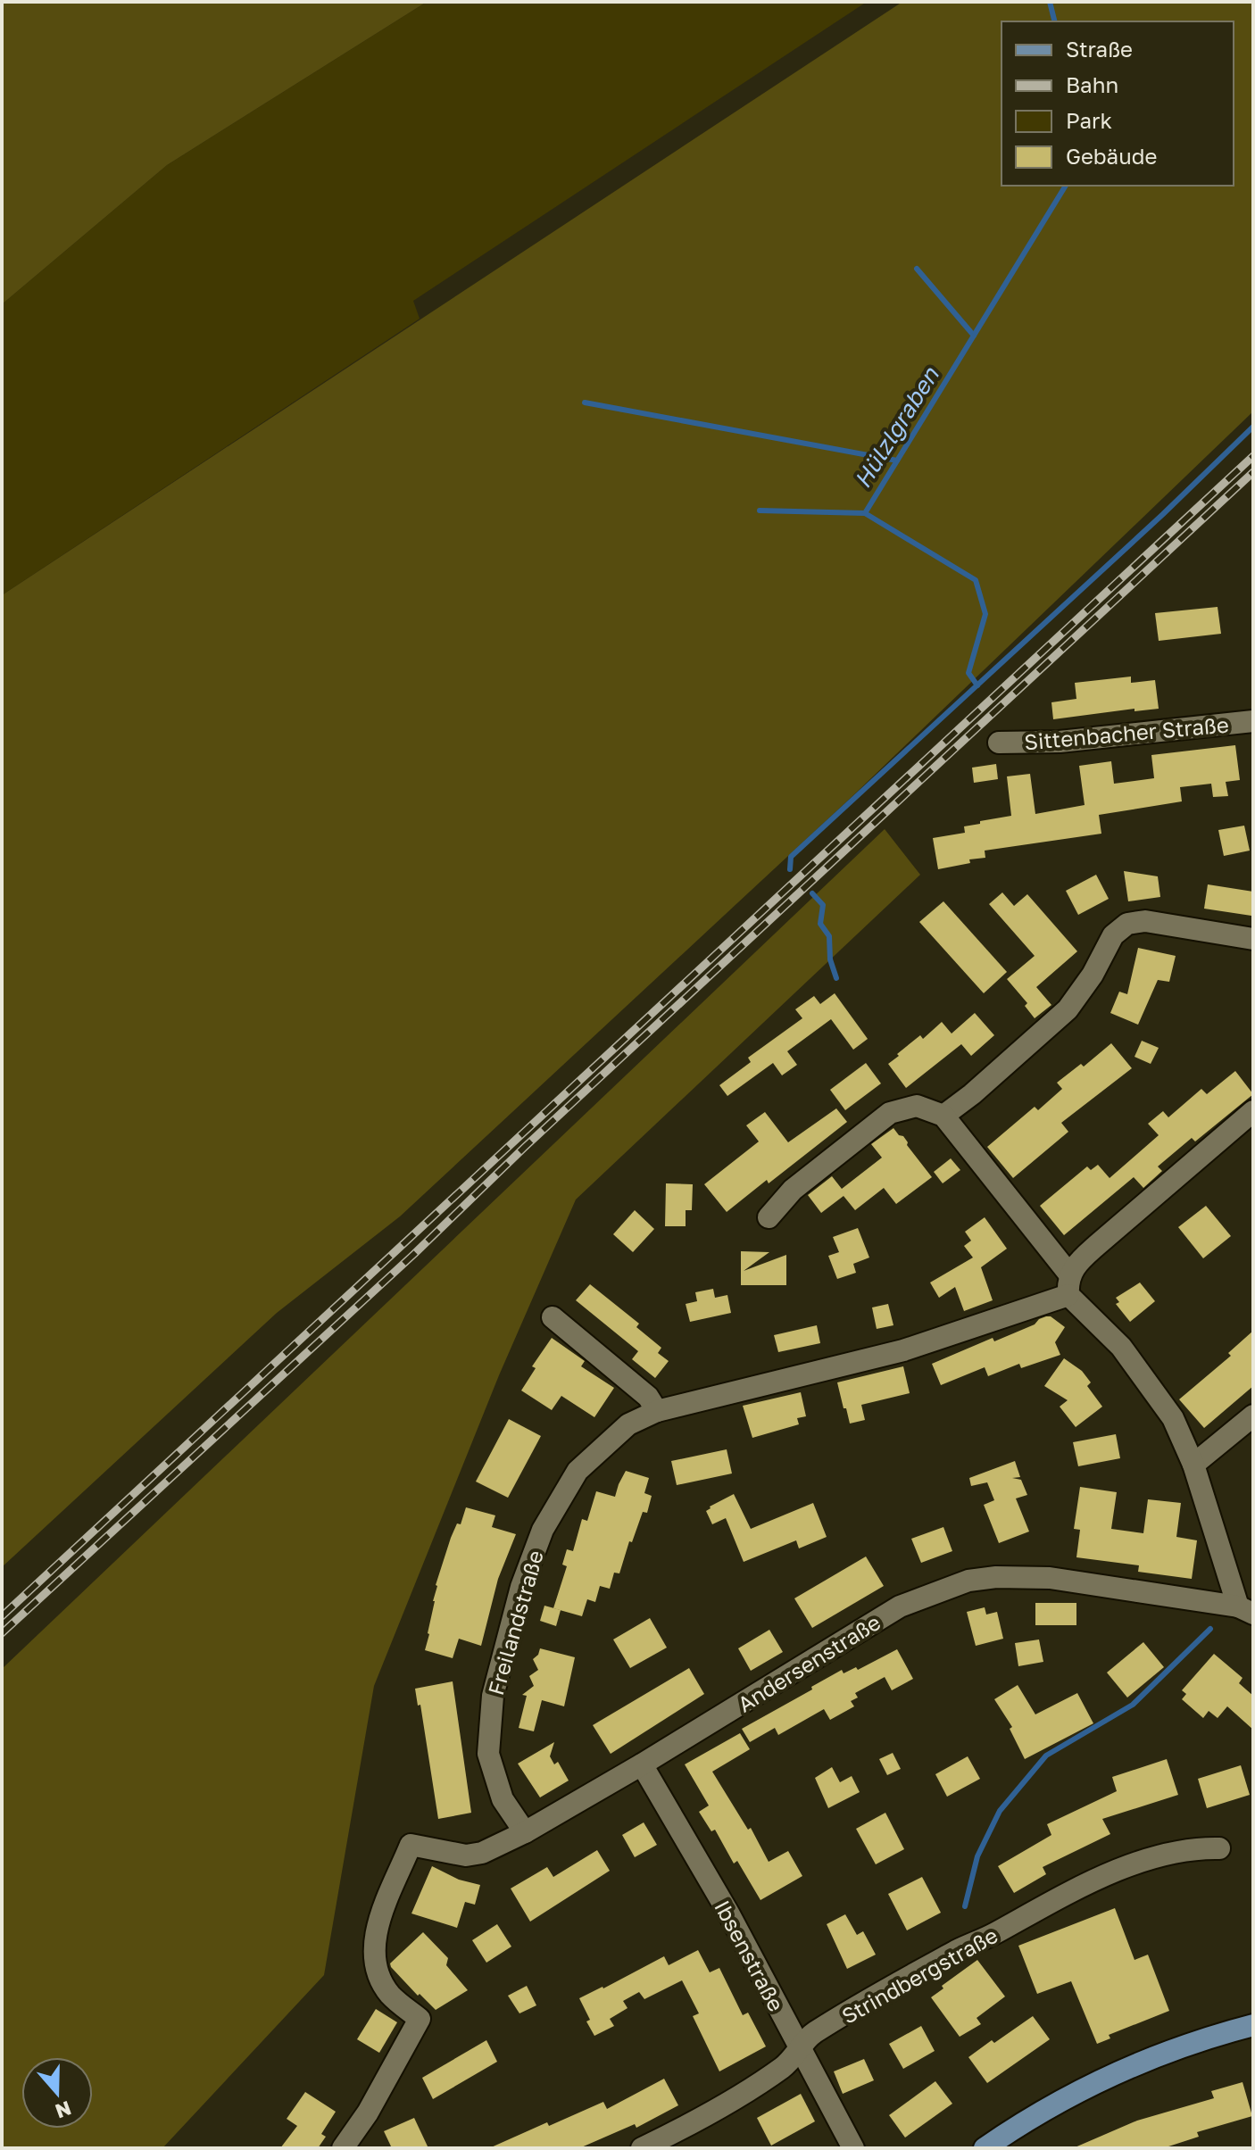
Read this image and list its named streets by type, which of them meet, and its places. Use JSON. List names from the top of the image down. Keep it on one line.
{"streets":{"street":["Sittenbacher Straße","Freilandstraße","Andersenstraße","Ibsenstraße","Strindbergstraße"]},"crossings":[["Freilandstraße","Andersenstraße"],["Andersenstraße","Ibsenstraße"],["Ibsenstraße","Strindbergstraße"]],"water":["Hülzlgraben"],"legend":["Straße","Bahn","Park","Gebäude"],"north":"bottom"}
